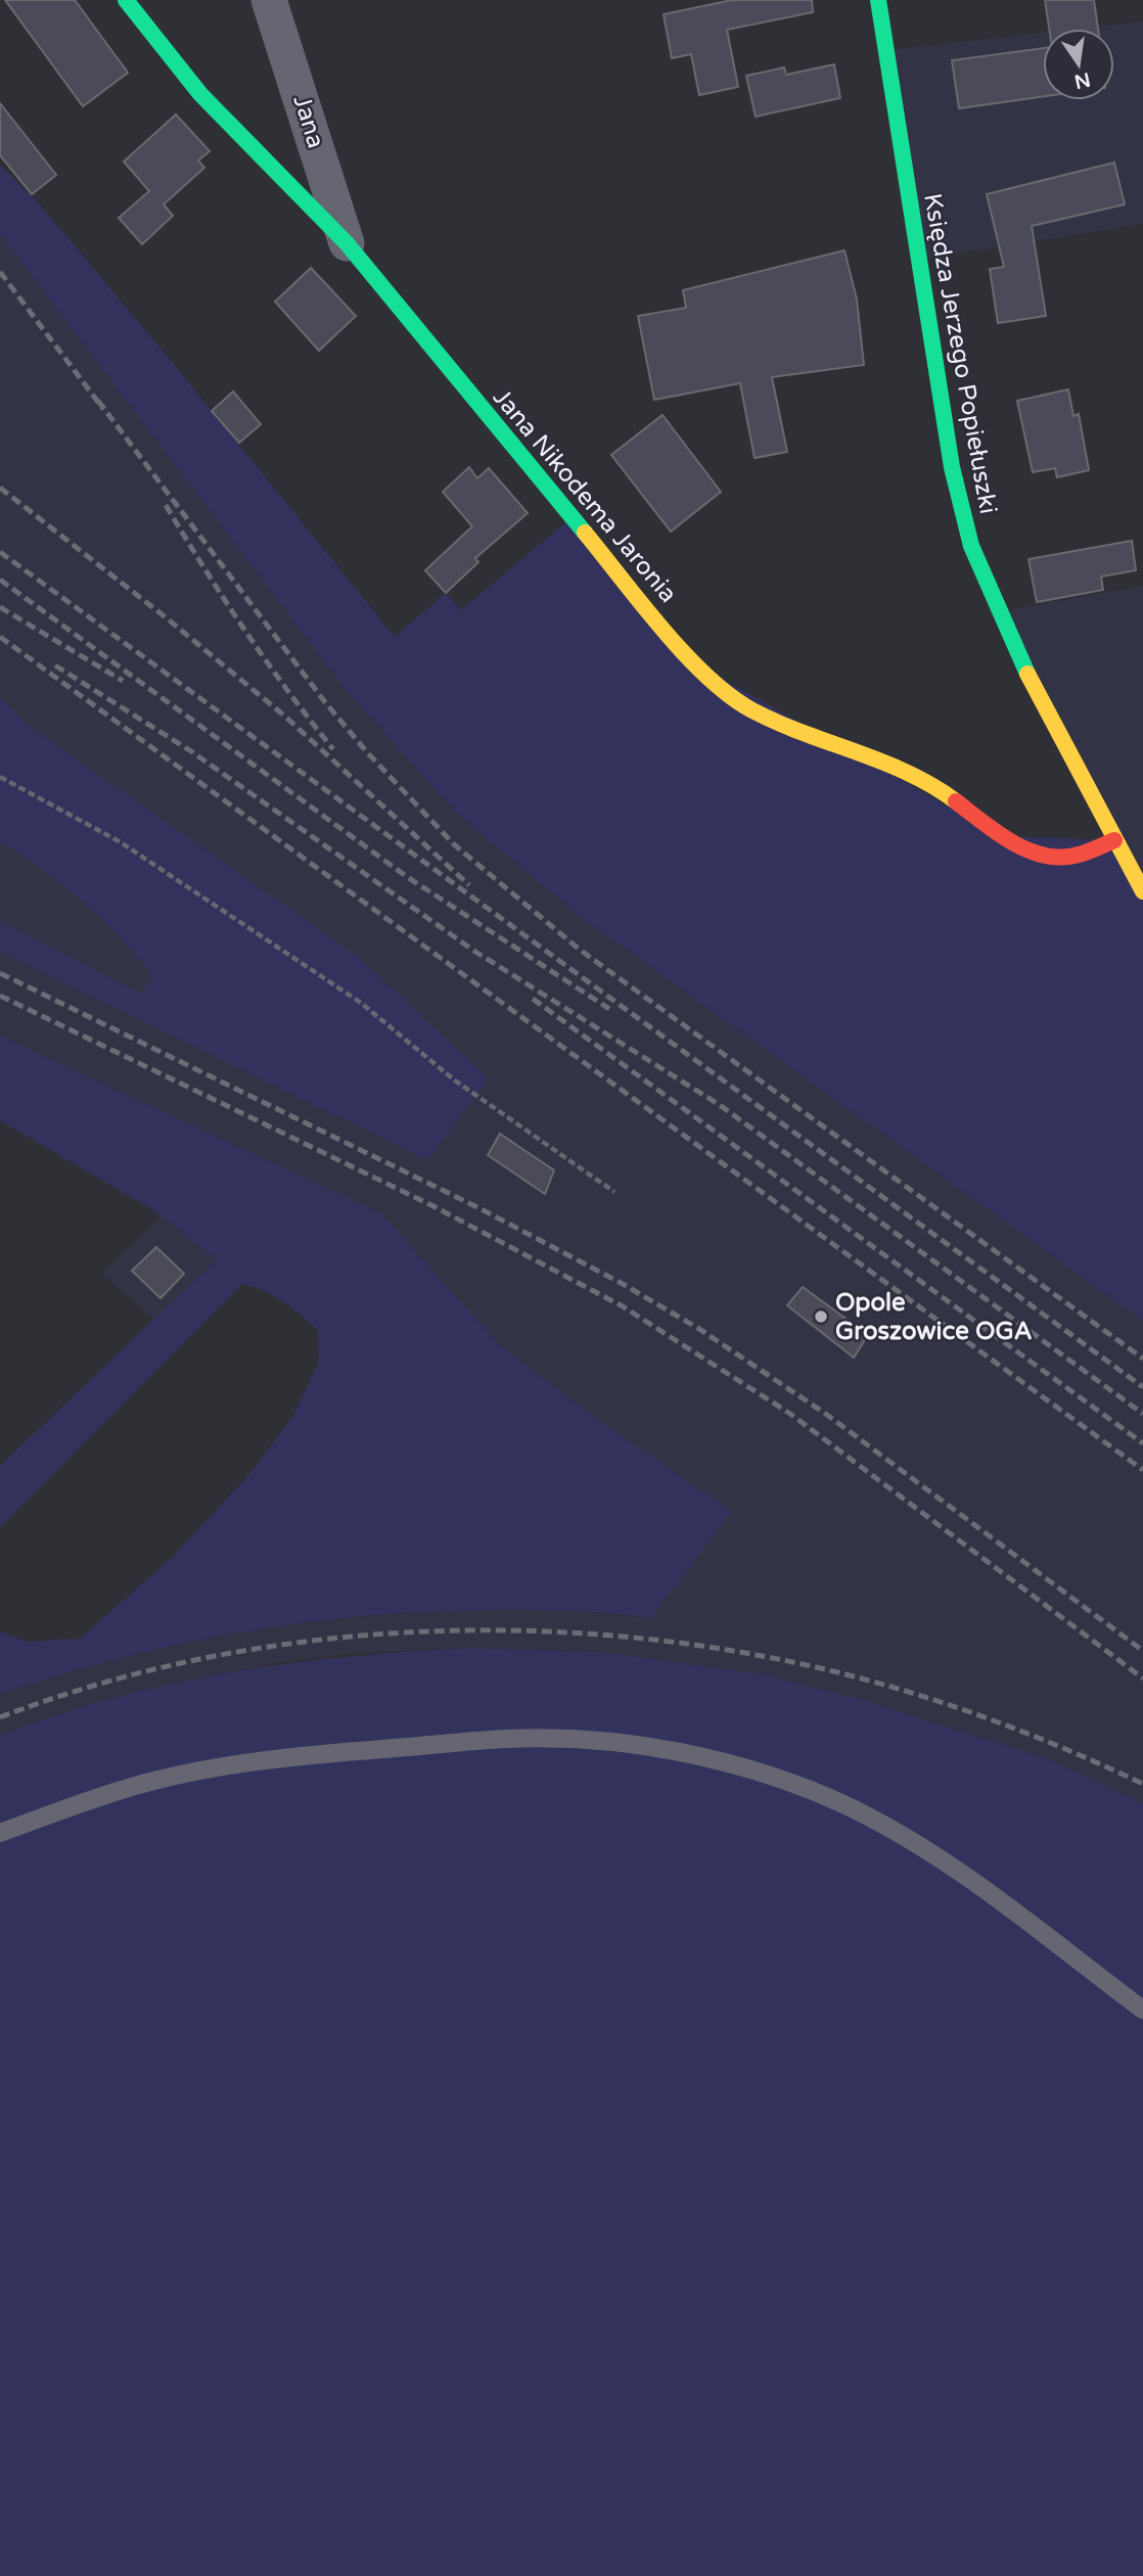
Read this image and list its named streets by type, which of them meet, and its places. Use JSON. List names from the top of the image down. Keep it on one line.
{"streets":{"street":["Jana","Księdza Jerzego Popiełuszki","Jana Nikodema Jaronia"]},"crossings":[["Jana","Jana Nikodema Jaronia"],["Księdza Jerzego Popiełuszki","Jana Nikodema Jaronia"]],"places":["Opole Groszowice OGA"],"north":"bottom"}
